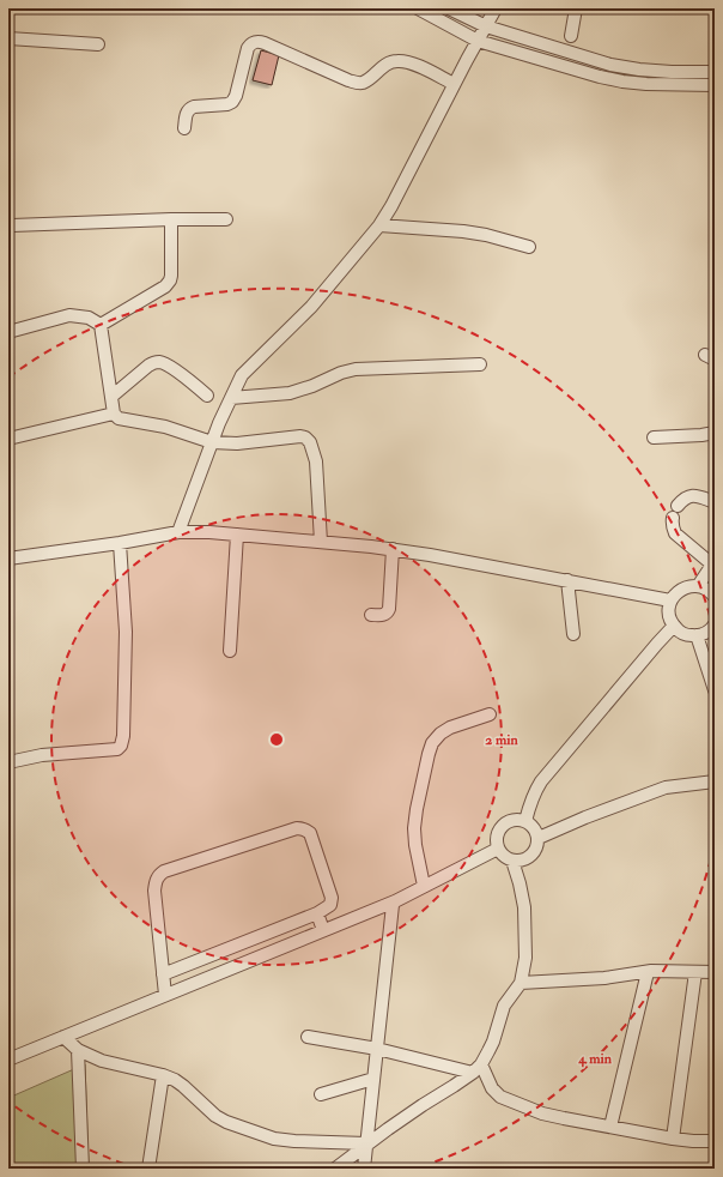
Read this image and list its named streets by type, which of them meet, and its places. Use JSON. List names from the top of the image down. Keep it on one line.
{"rings":["2 min","4 min"]}
